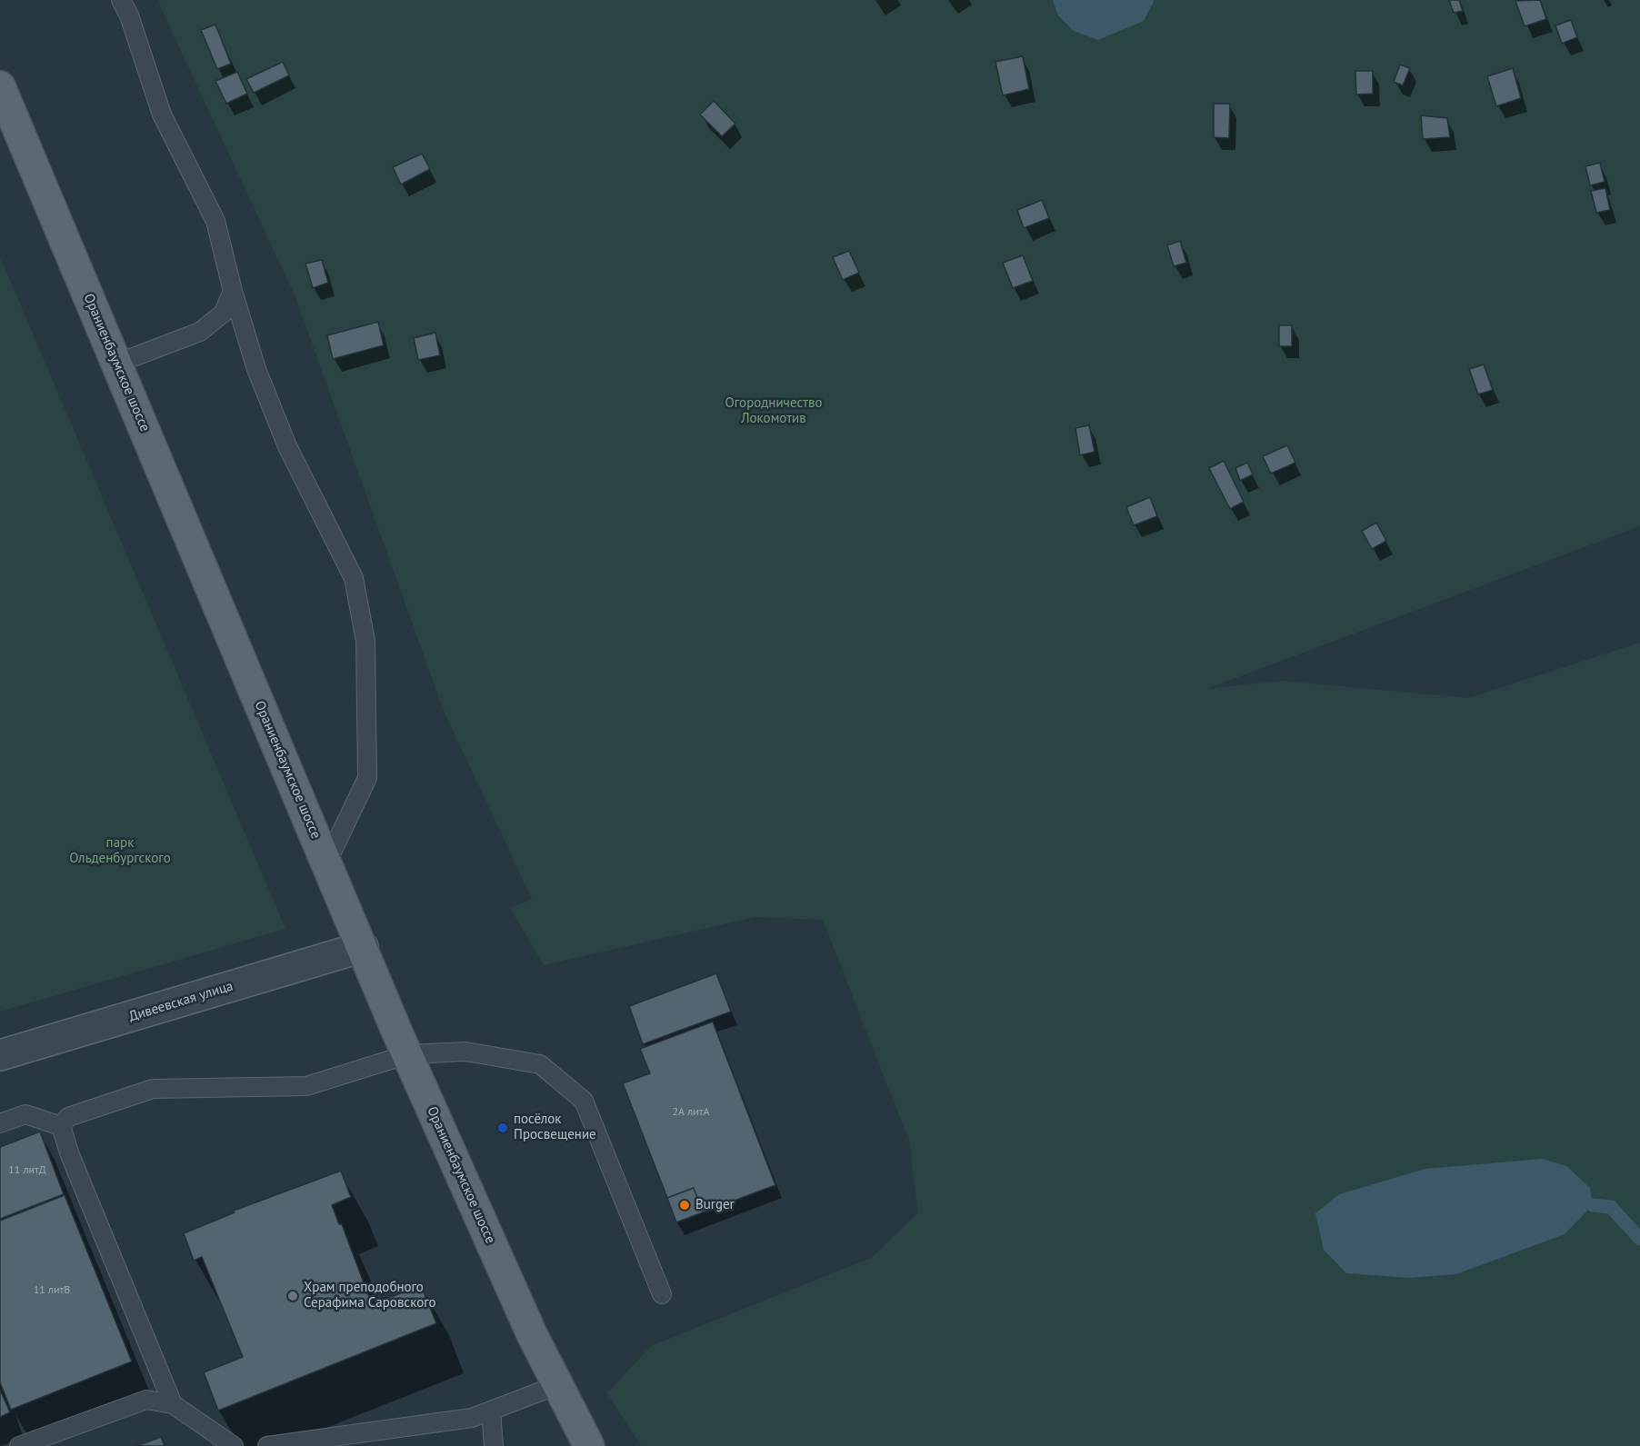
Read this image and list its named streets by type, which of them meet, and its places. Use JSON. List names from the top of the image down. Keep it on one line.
{"streets":{"main road":["Ораниенбаумское шоссе"],"street":["Дивеевская улица"]},"crossings":[["Ораниенбаумское шоссе","Дивеевская улица"]],"parks":["Огородничество Локомотив","парк Ольденбургского"],"places":["посёлок Просвещение","Burger","Храм преподобного Серафима Саровского"],"house_numbers":["2А литА","11 литД","11 литВ"]}
